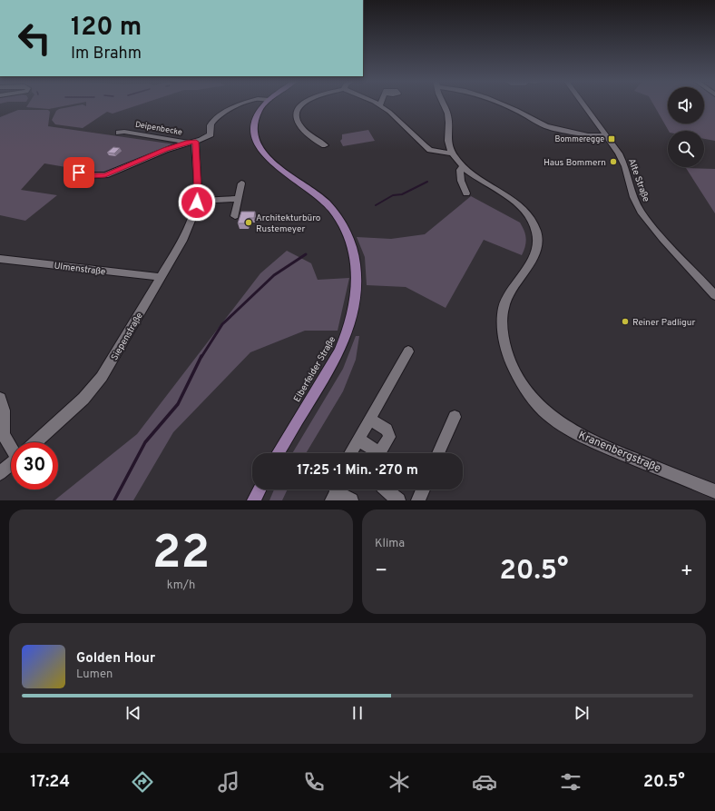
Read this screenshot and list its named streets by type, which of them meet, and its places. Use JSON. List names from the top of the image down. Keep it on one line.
{"streets":{"main road":["Elberfelder Straße"],"street":["Deipenbecke","Alte Straße","Ulmenstraße","Siepenstraße","Kranenbergstraße"]},"crossings":[["Deipenbecke","Siepenstraße"],["Ulmenstraße","Siepenstraße"]],"places":{"transit":["Bommeregge"],"other":["Haus Bommern","Architekturbüro Rustemeyer","Reiner Padligur"]},"page":{"turn":["120 m","Im Brahm"],"limit":"30","trip":"17:25 · 1 Min. · 270 m","tile":[["22","km/h"],"Klima"],"heat":["−","20.5°","+"],"song":["Golden Hour","Lumen"],"tabs":["17:24","20.5°"]}}
